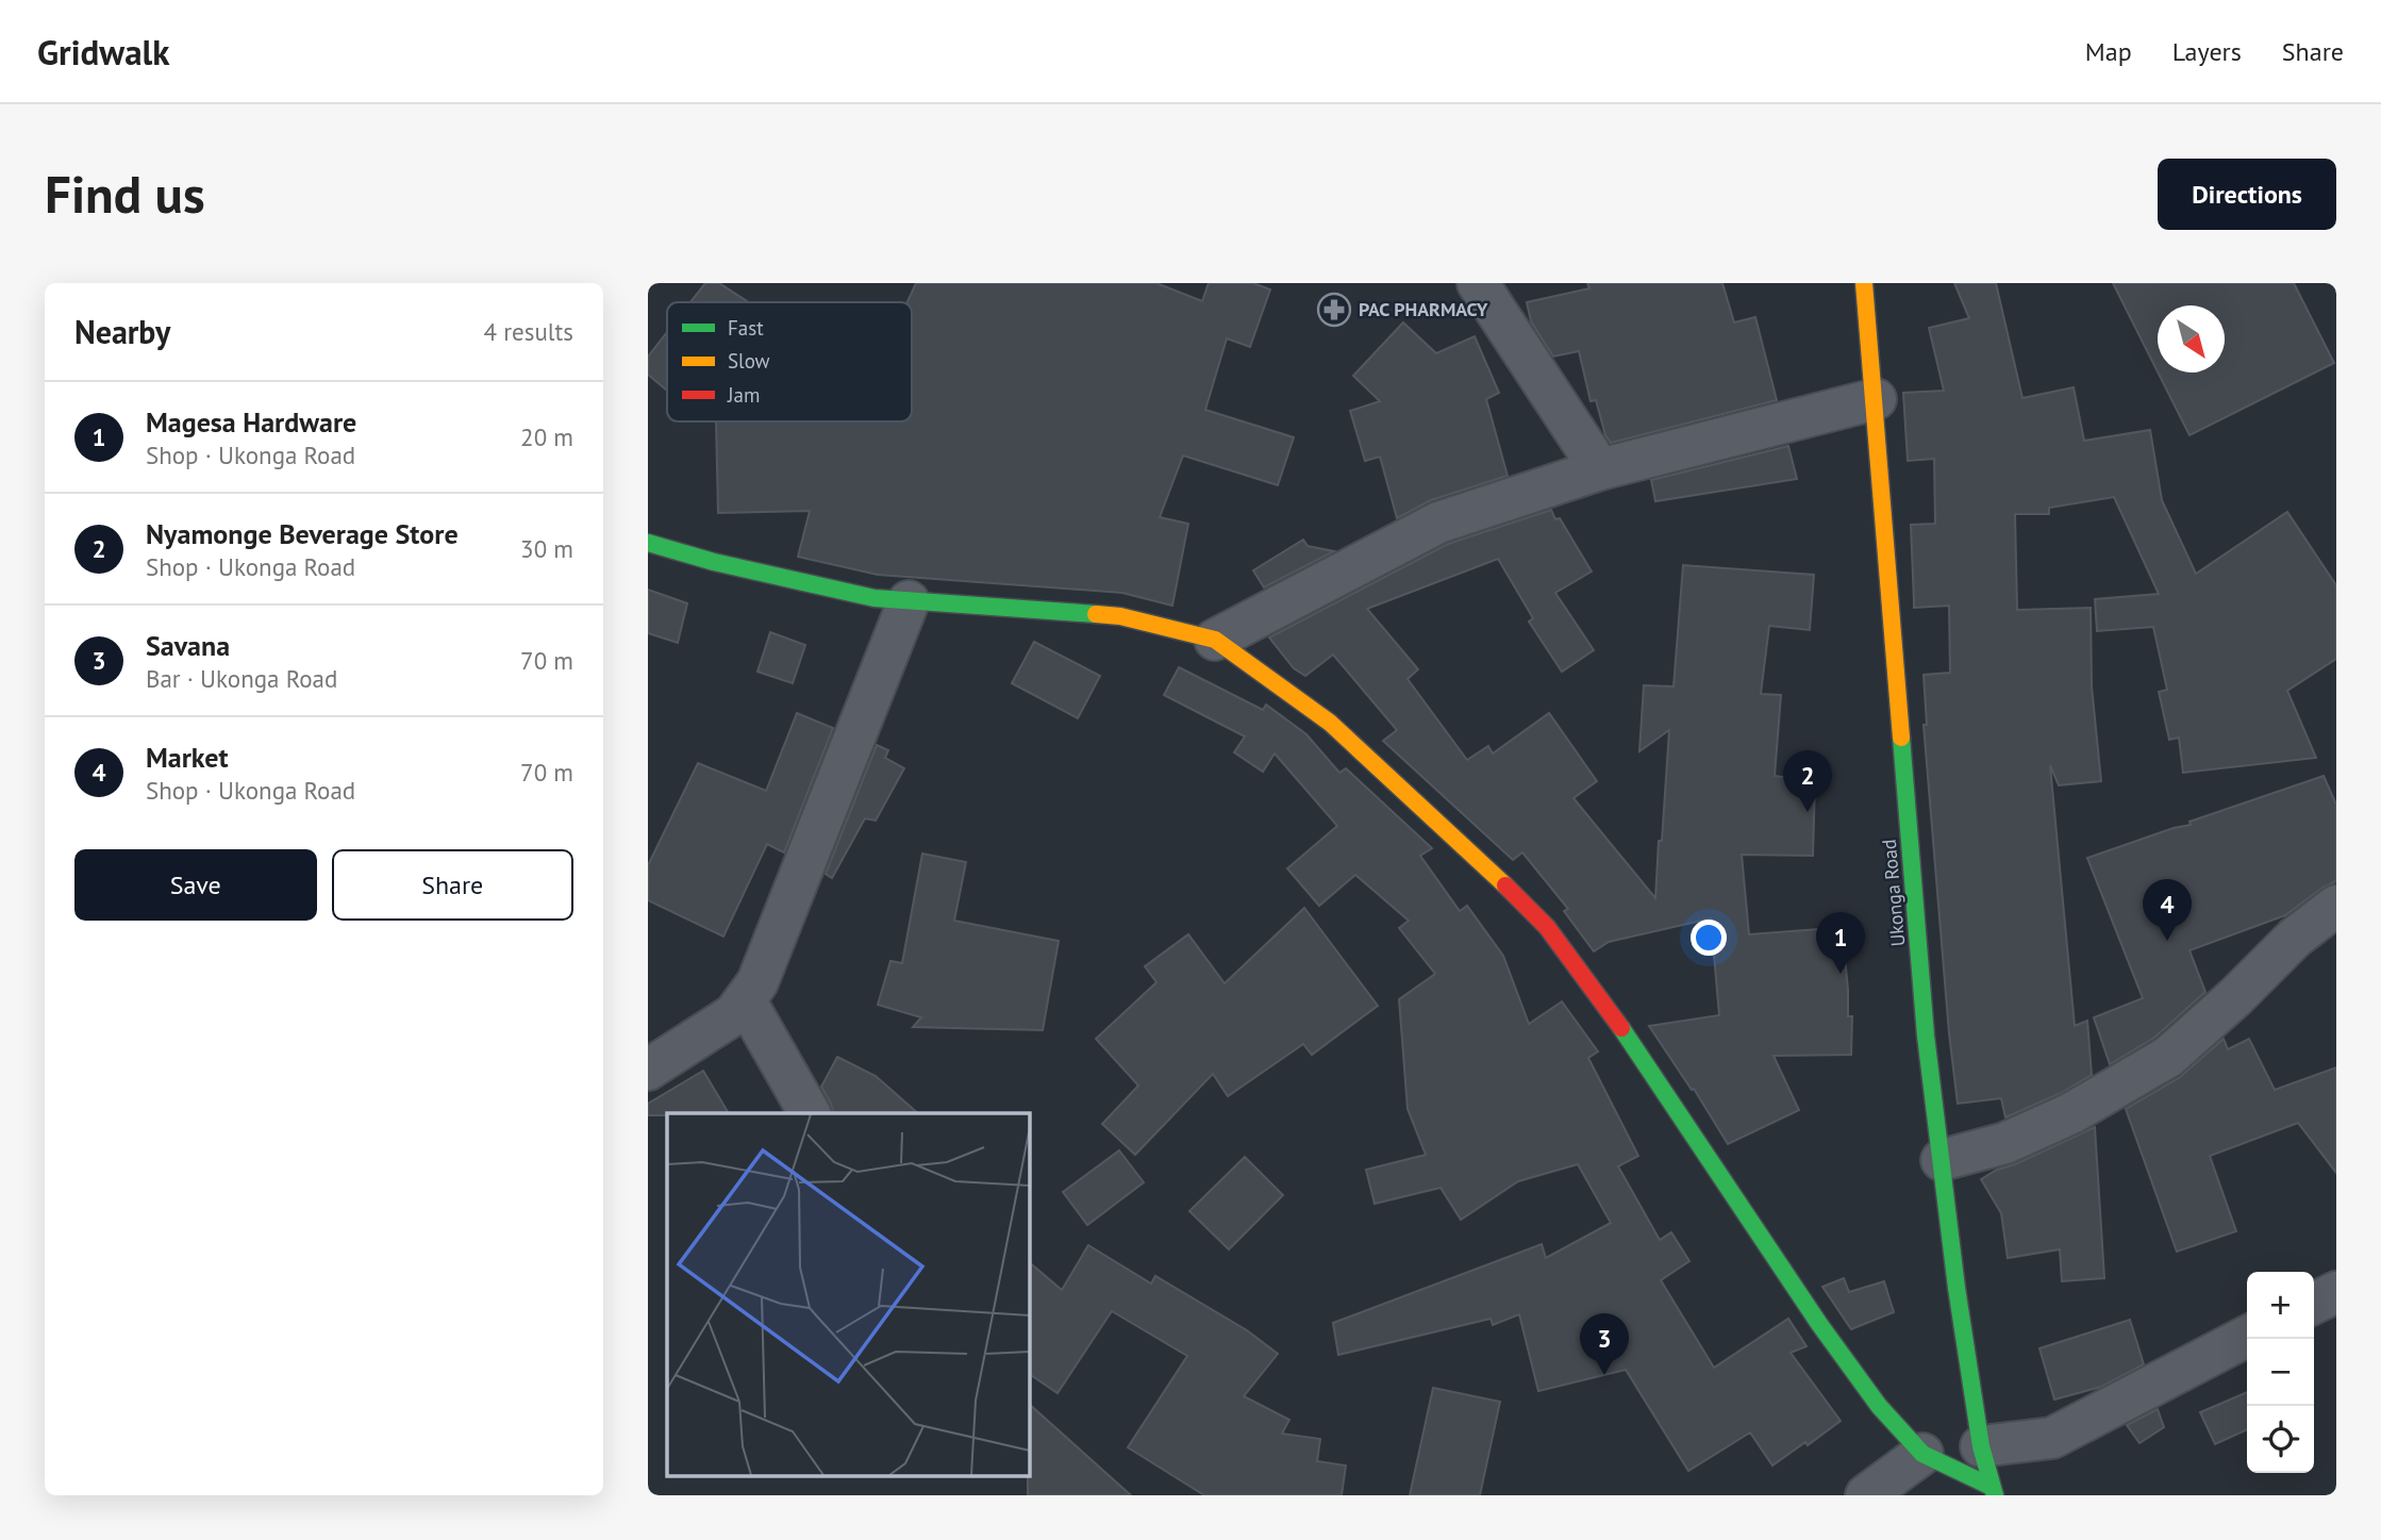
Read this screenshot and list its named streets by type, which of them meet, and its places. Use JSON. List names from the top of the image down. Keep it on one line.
{"streets":{"street":["Ukonga Road"]},"places":{"pharmacy":["PAC PHARMACY"]},"legend":["Fast","Slow","Jam"],"north":"bottom right","page":{"header":"Gridwalk","nav":["Map","Layers","Share"],"buttons":["Directions",["Save","Share"]],"title":"Find us","heading":["Nearby","4 results"],"list":[{"mark":"1","name":"Magesa Hardware","note":"Shop · Ukonga Road","value":"20 m"},{"mark":"2","name":"Nyamonge Beverage Store","note":"Shop · Ukonga Road","value":"30 m"},{"mark":"3","name":"Savana","note":"Bar · Ukonga Road","value":"70 m"},{"mark":"4","name":"Market","note":"Shop · Ukonga Road","value":"70 m"}],"pins":["2","4","1","3"],"map_buttons":["+","−"]}}
